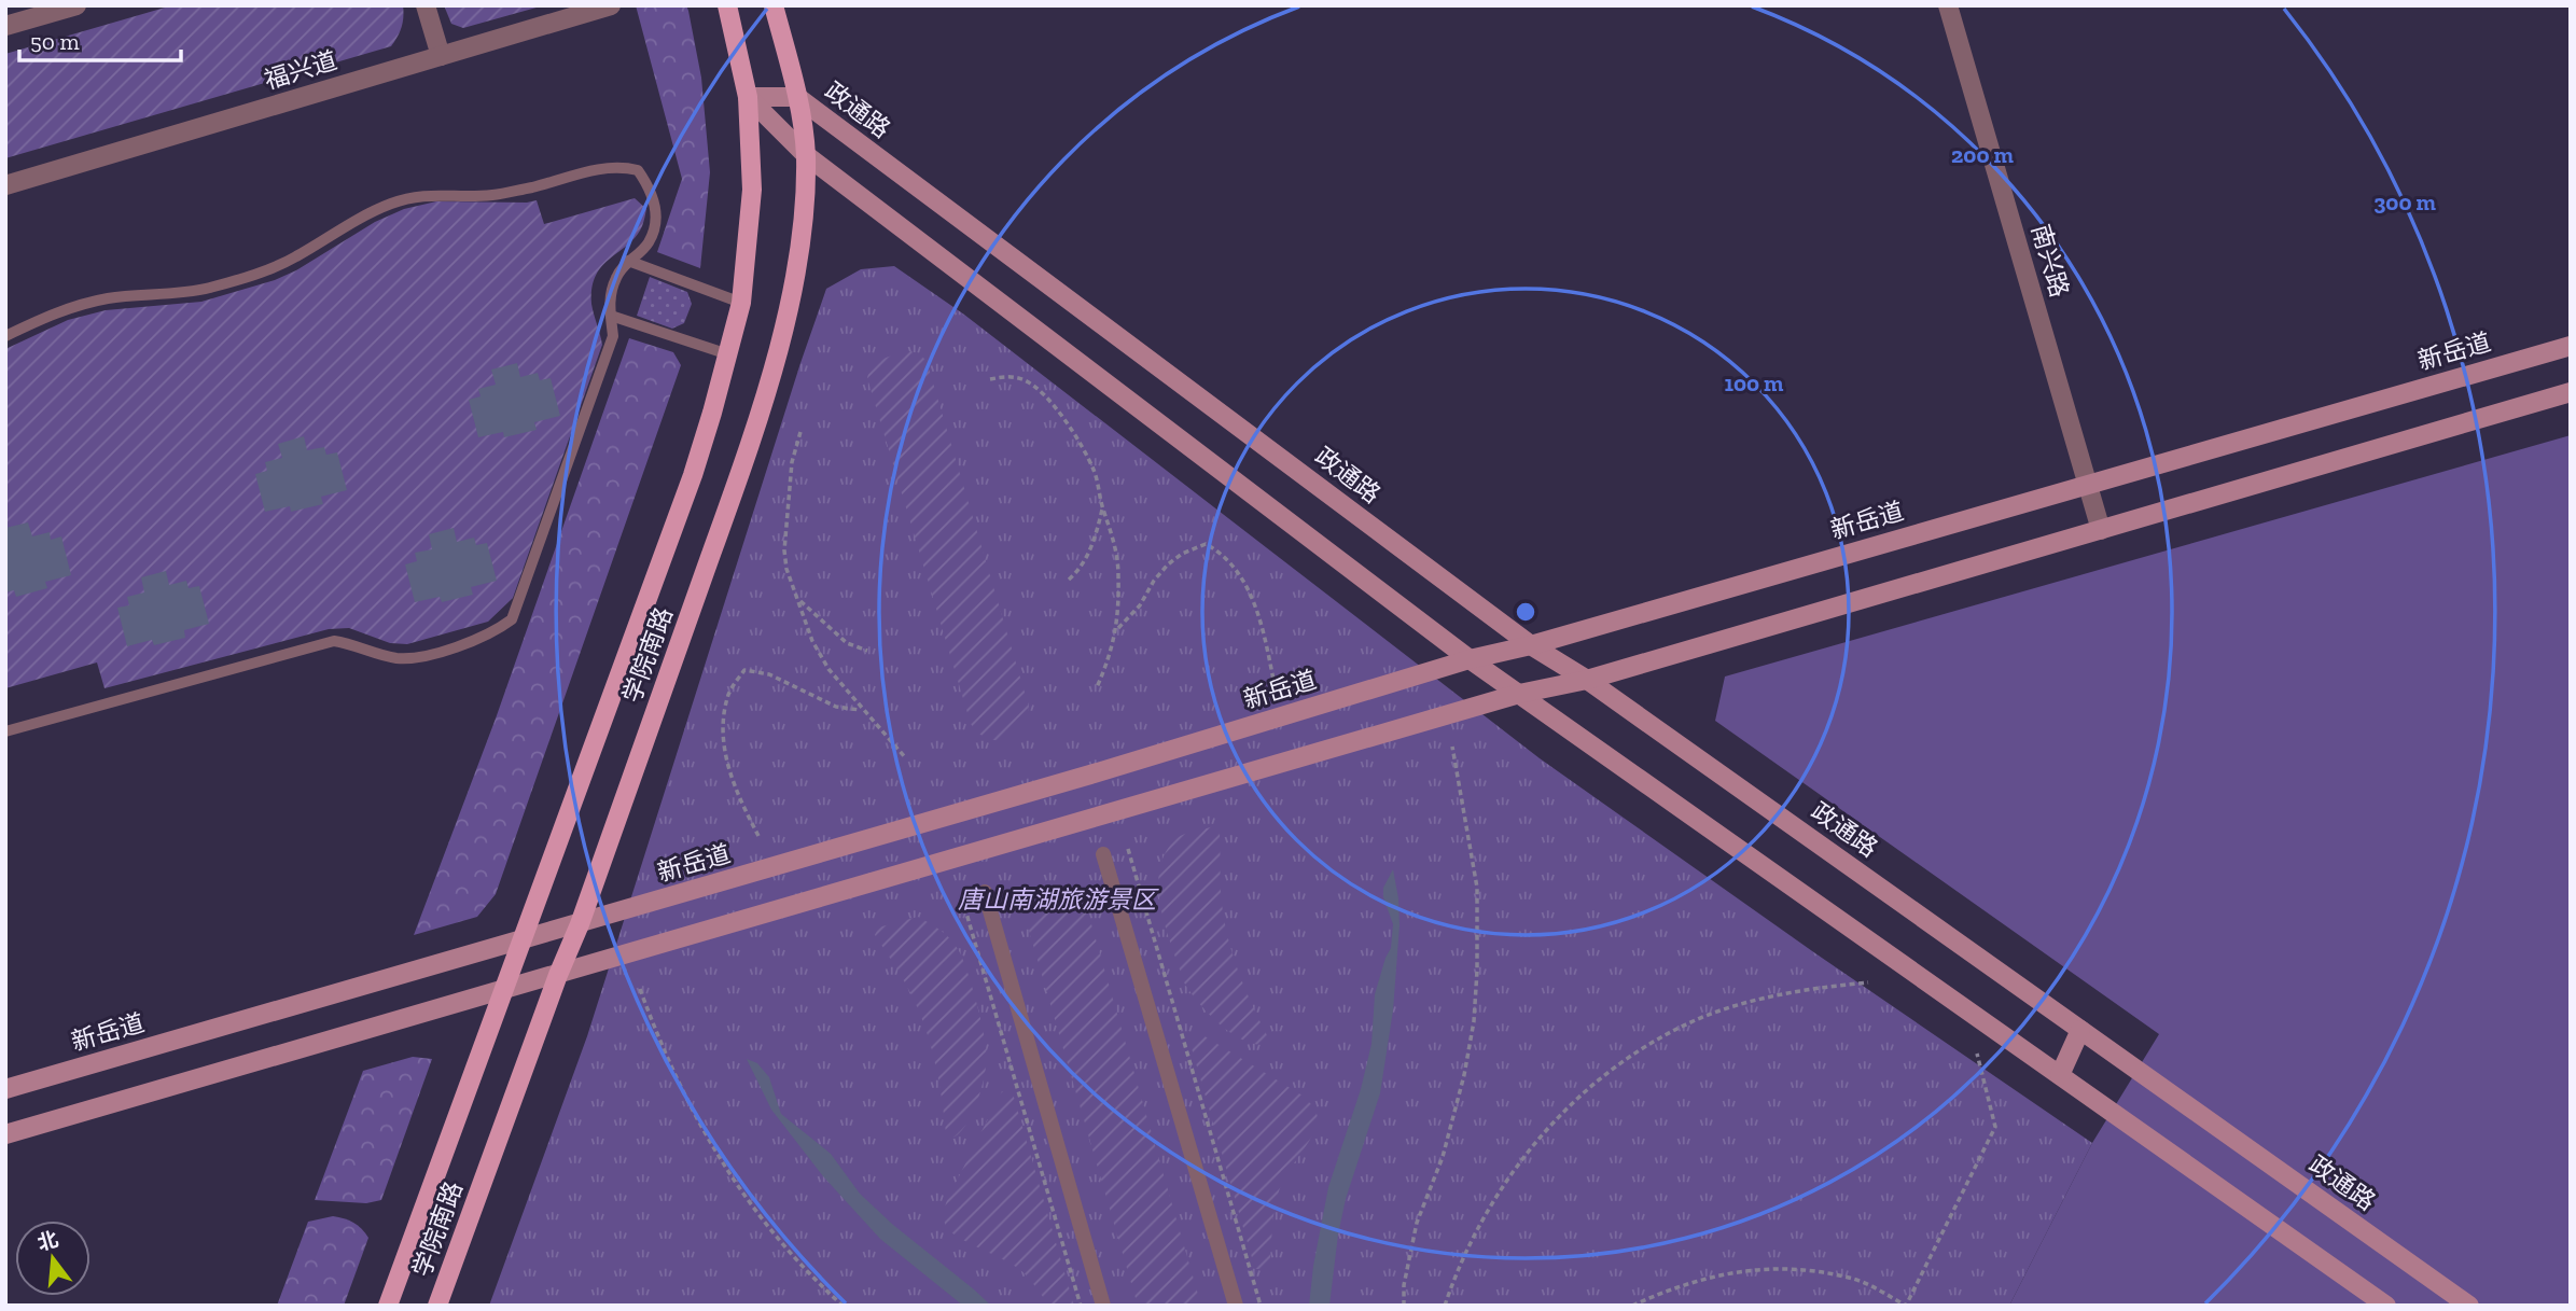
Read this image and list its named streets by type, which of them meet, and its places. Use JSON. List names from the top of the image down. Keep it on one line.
{"streets":{"main road":["政通路","新岳道","学院南路"],"street":["福兴道","南兴路"]},"crossings":[["政通路","新岳道"],["政通路","学院南路"],["南兴路","新岳道"],["新岳道","学院南路"]],"parks":["唐山南湖旅游景区"],"scale_bar":"50 m","north":"top","rings":["200 m","300 m","100 m"]}
